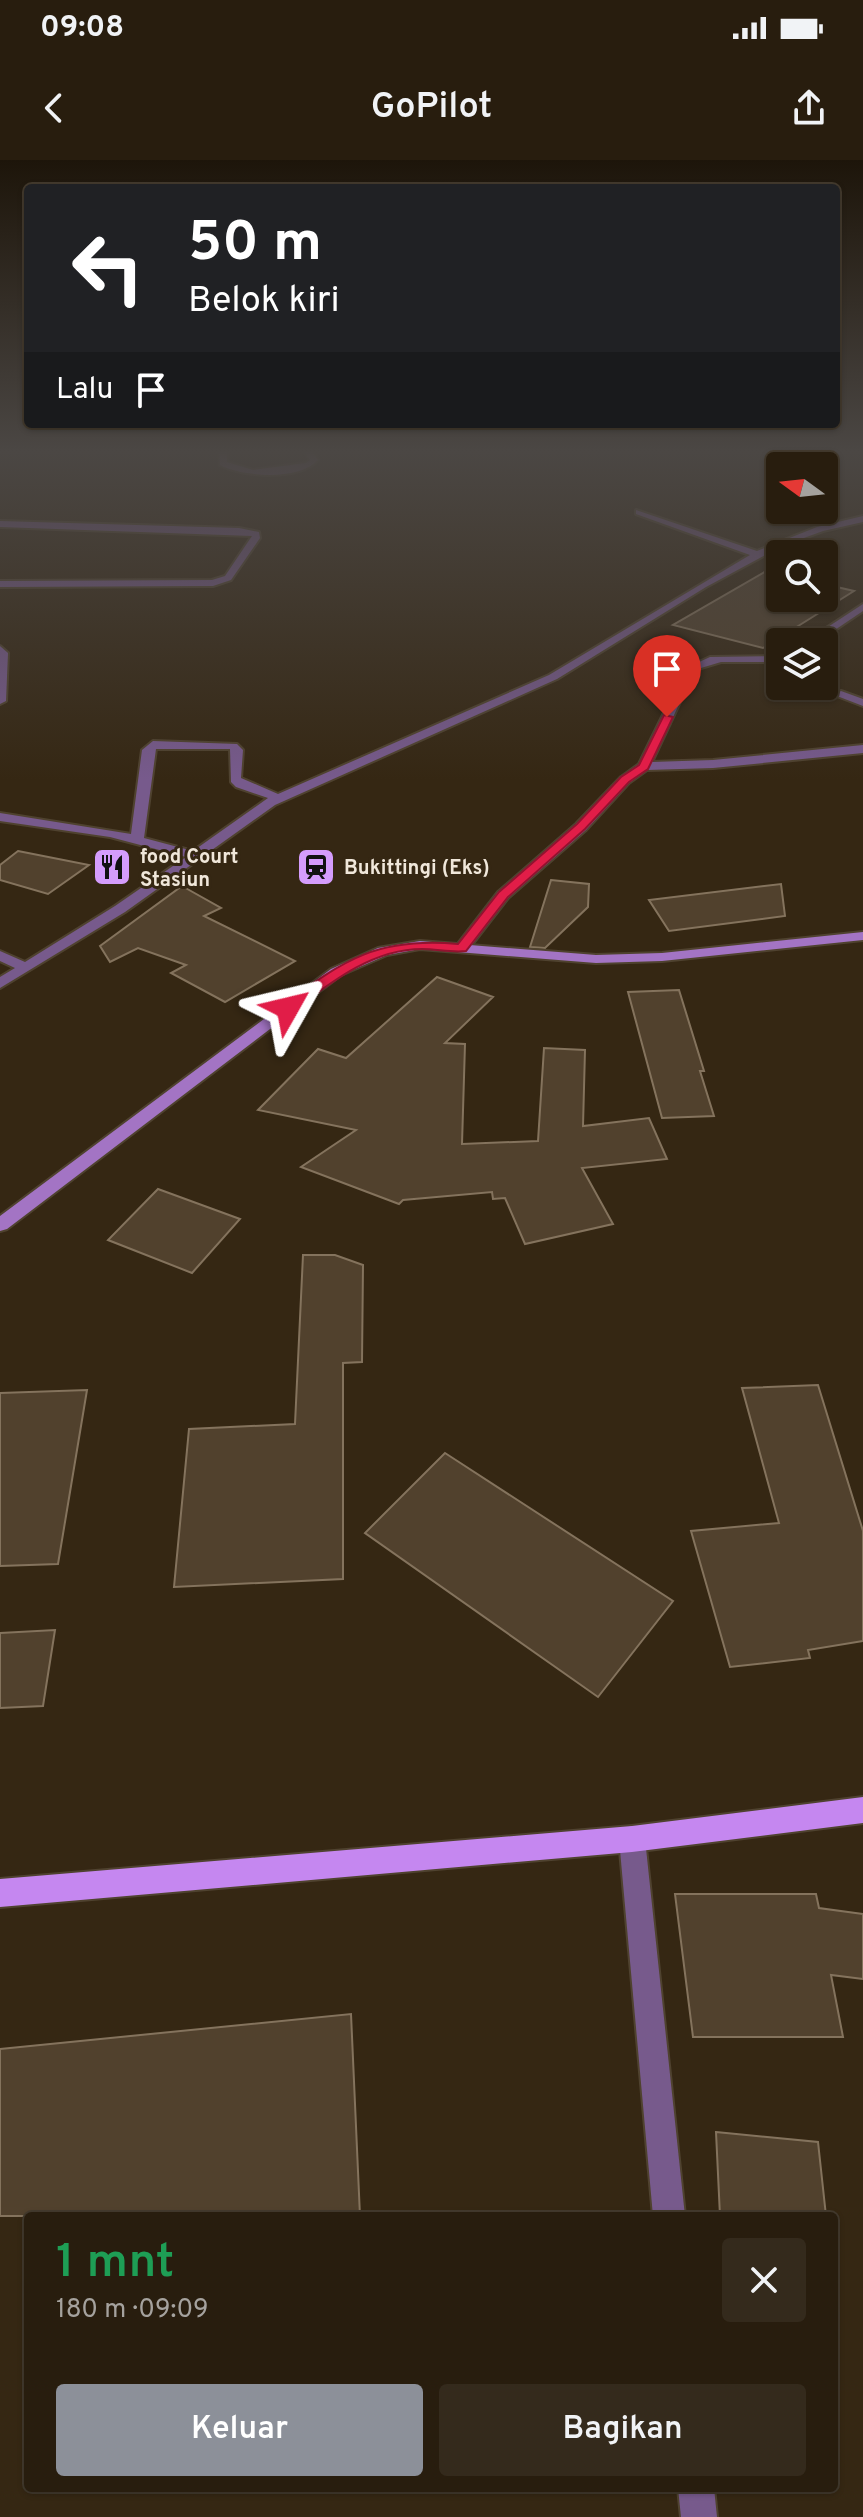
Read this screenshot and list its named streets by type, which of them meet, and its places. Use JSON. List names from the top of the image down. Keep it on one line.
{"places":{"restaurant":["food Court Stasiun"],"station":["Bukittingi (Eks)"]},"north":"left","page":{"status":"09:08","header":"GoPilot","turn":["50 m","Belok kiri"],"then":"Lalu","heading":["1 mnt","180 m · 09:09"],"buttons":["Keluar","Bagikan"]}}
